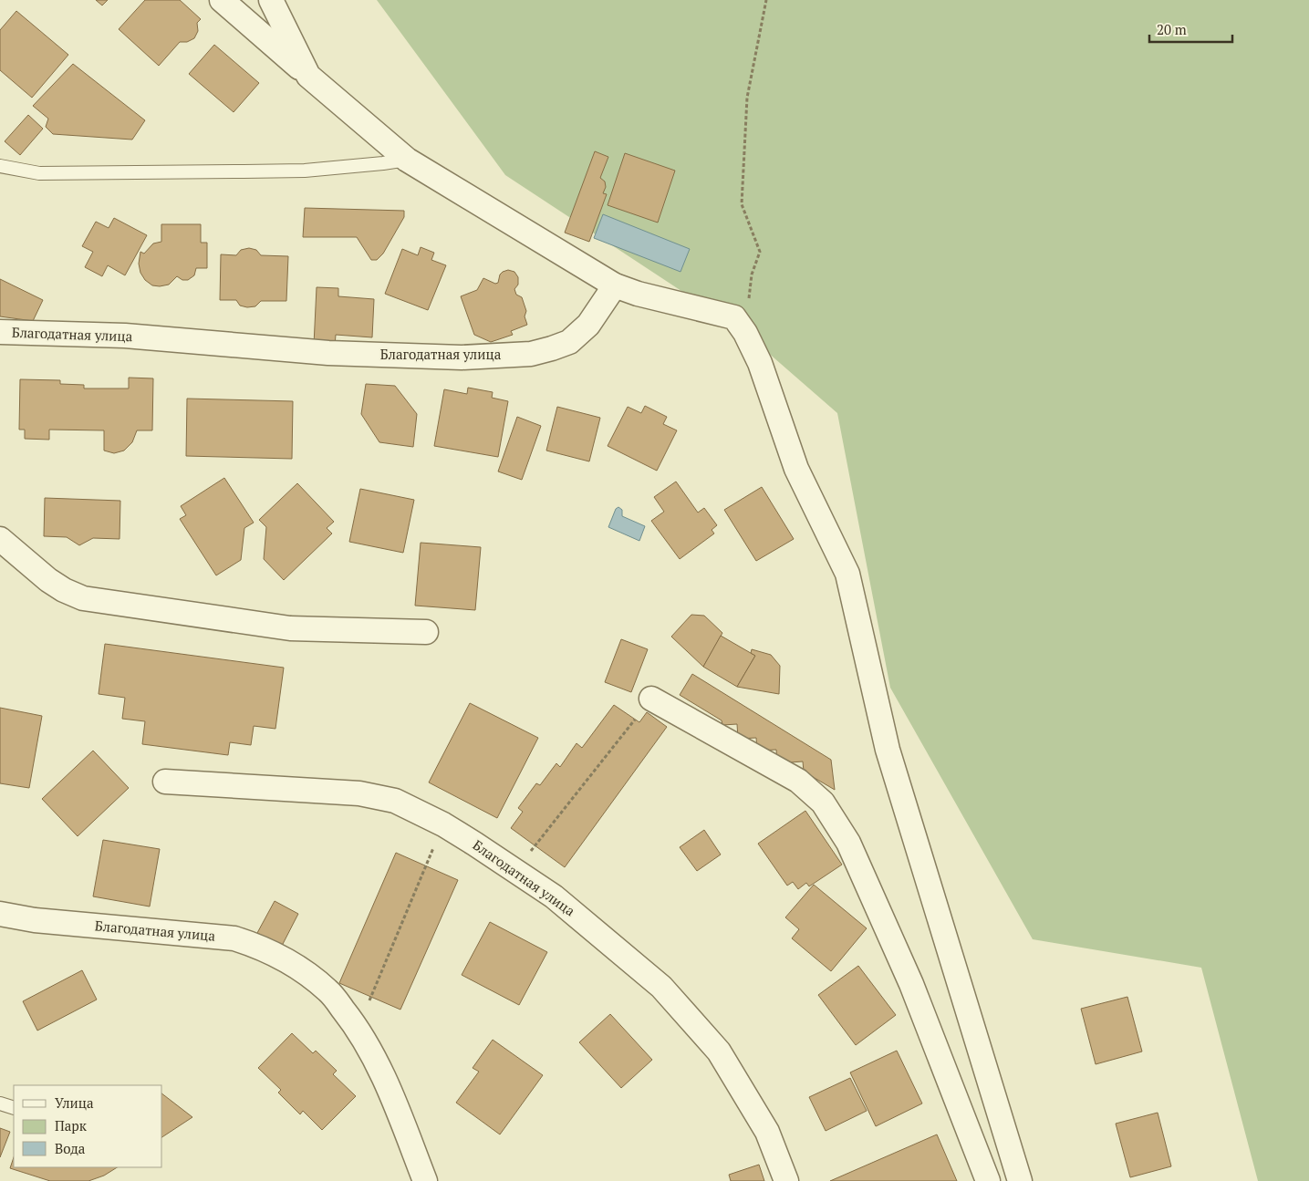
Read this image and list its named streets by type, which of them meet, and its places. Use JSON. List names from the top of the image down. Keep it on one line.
{"streets":{"street":["Благодатная улица"]},"legend":["Улица","Парк","Вода"],"scale_bar":"20 m"}
